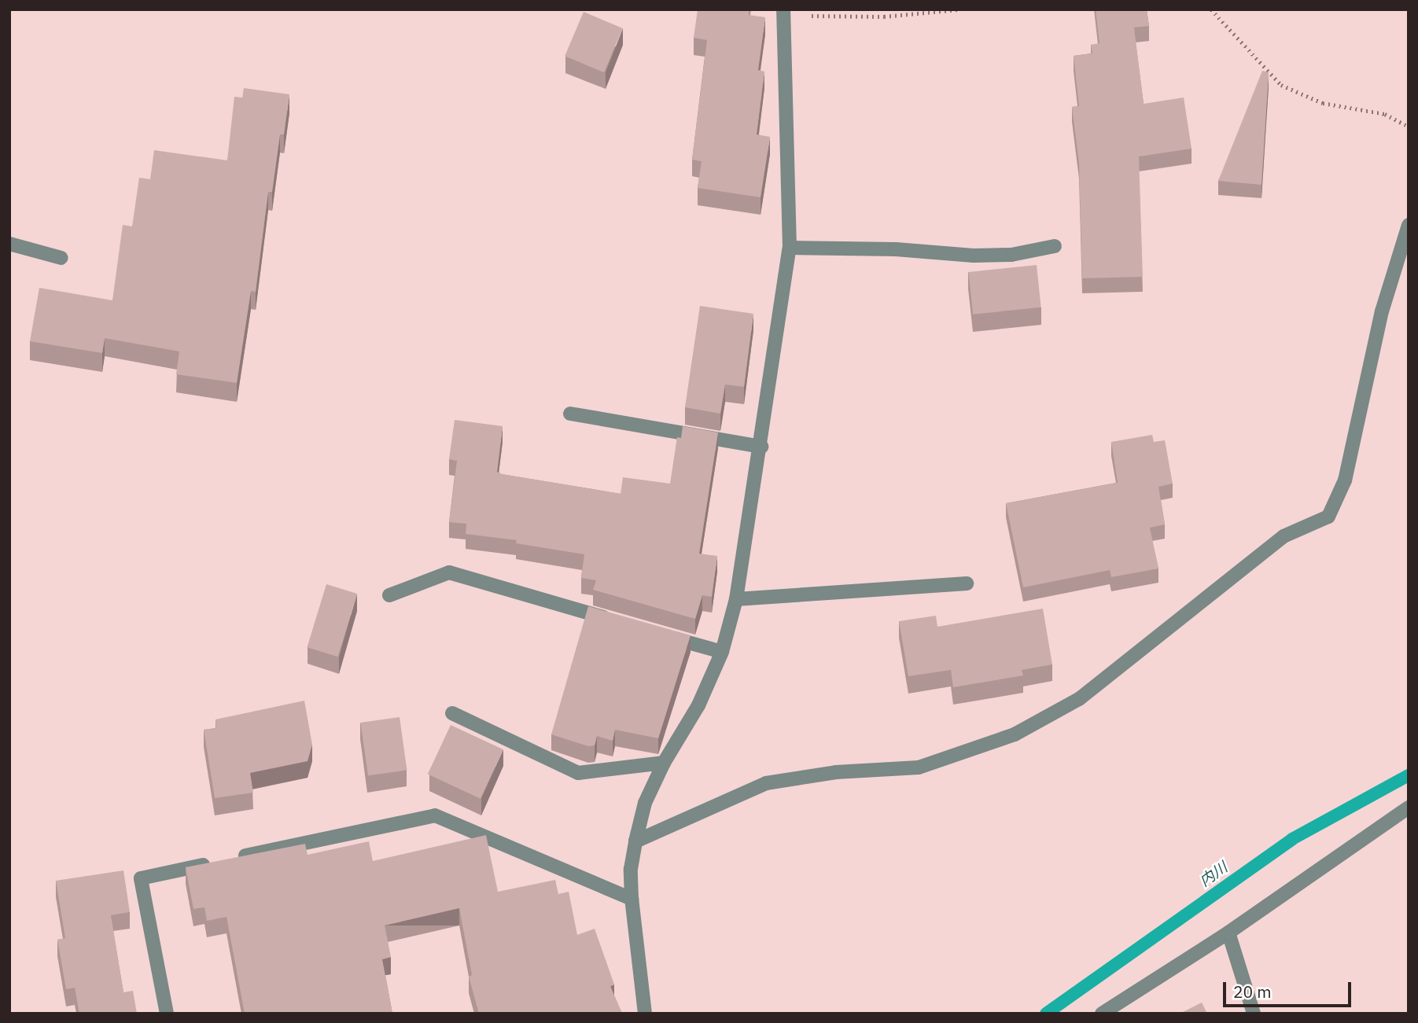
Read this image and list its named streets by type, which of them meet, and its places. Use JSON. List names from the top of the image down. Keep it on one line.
{"water":["内川"],"scale_bar":"20 m"}
